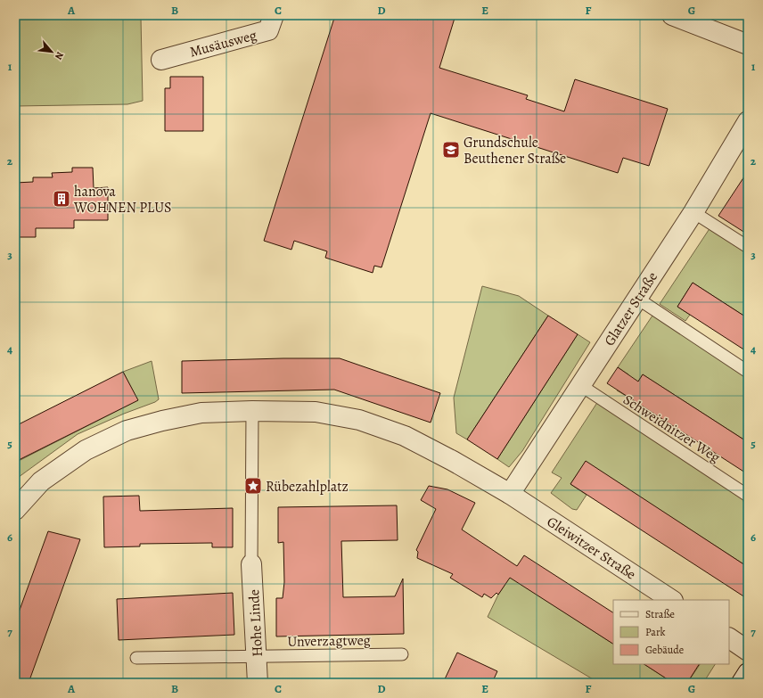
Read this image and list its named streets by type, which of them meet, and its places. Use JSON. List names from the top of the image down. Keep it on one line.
{"streets":{"street":["Musäusweg","Glatzer Straße","Gleiwitzer Straße","Hohe Linde"],"lane":["Schweidnitzer Weg","Unverzagtweg"]},"crossings":[["Glatzer Straße","Schweidnitzer Weg"],["Glatzer Straße","Gleiwitzer Straße"],["Hohe Linde","Unverzagtweg"]],"places":{"school or university":["Grundschule Beuthener Straße"],"building":["hanova WOHNEN PLUS"],"place":["Rübezahlplatz"]},"legend":["Straße","Park","Gebäude"],"north":"bottom right","grid":{"columns":["A","B","C","D","E","F","G"],"rows":["1","2","3","4","5","6","7"]}}
